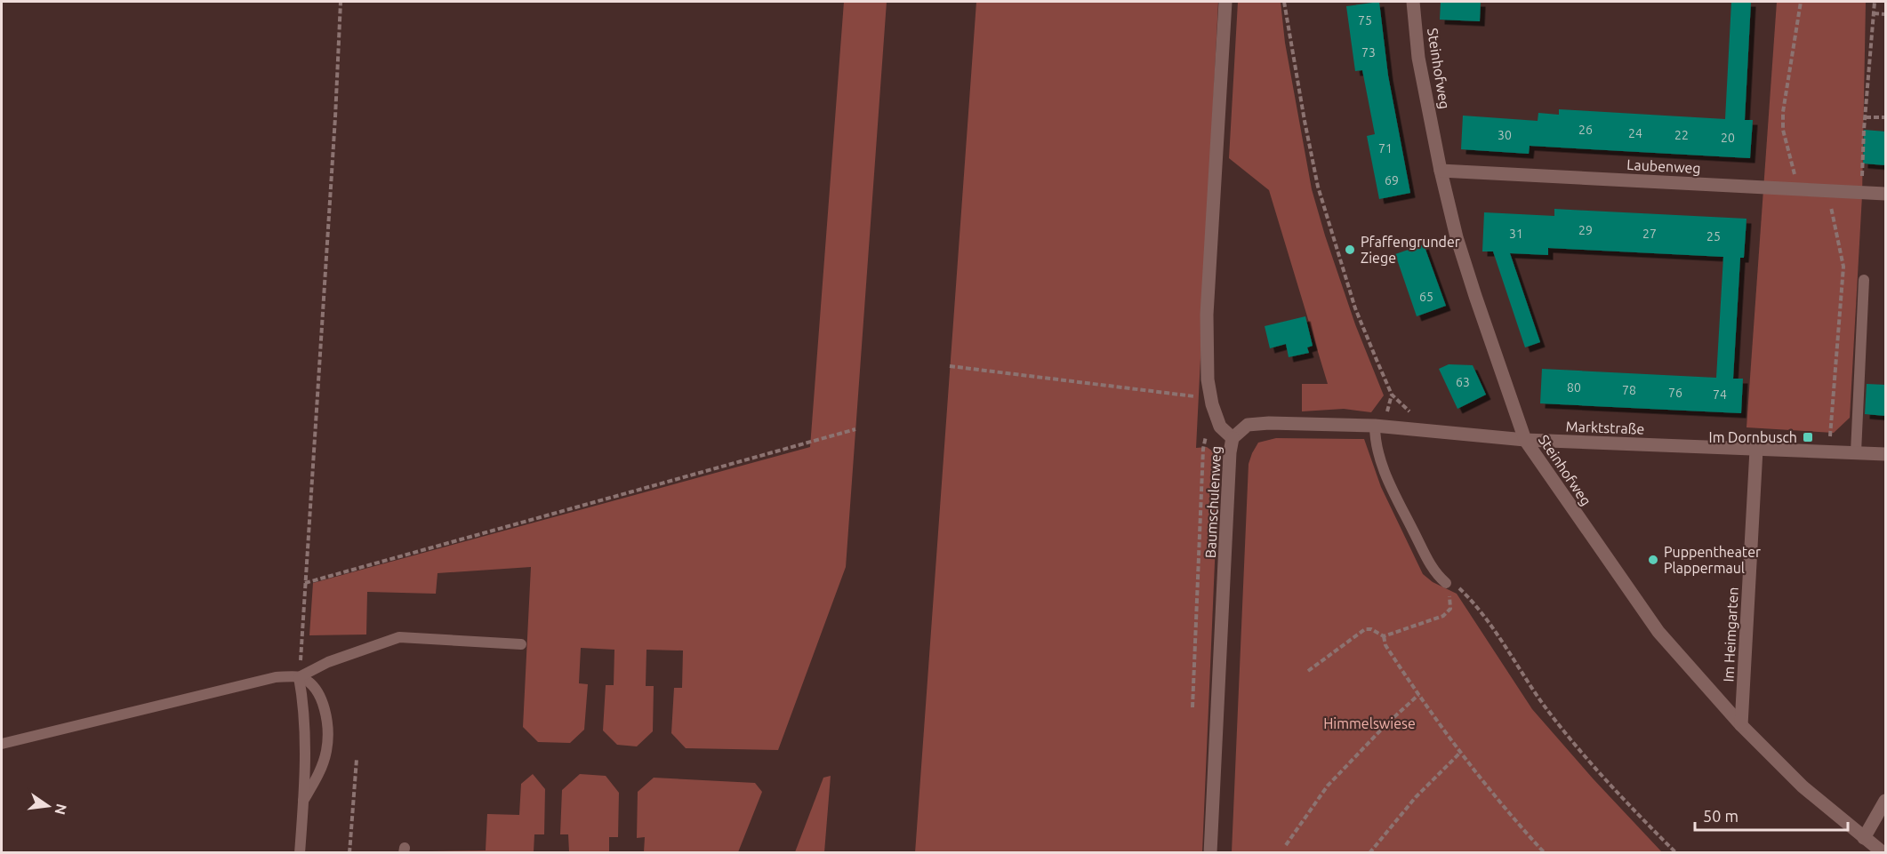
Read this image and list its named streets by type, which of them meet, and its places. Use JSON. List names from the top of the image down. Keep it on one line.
{"streets":{"street":["Steinhofweg","Laubenweg","Marktstraße","Baumschulenweg","Im Heimgarten"]},"crossings":[["Steinhofweg","Laubenweg"],["Steinhofweg","Marktstraße"],["Steinhofweg","Im Heimgarten"],["Marktstraße","Baumschulenweg"],["Marktstraße","Im Heimgarten"]],"parks":["Himmelswiese"],"places":{"other":["Pfaffengrunder Ziege","Puppentheater Plappermaul"],"transit":["Im Dornbusch"]},"house_numbers":["75","73","26","24","30","22","20","71","69","29","31","27","25","65","63","80","78","76","74"],"scale_bar":"50 m","north":"right"}
